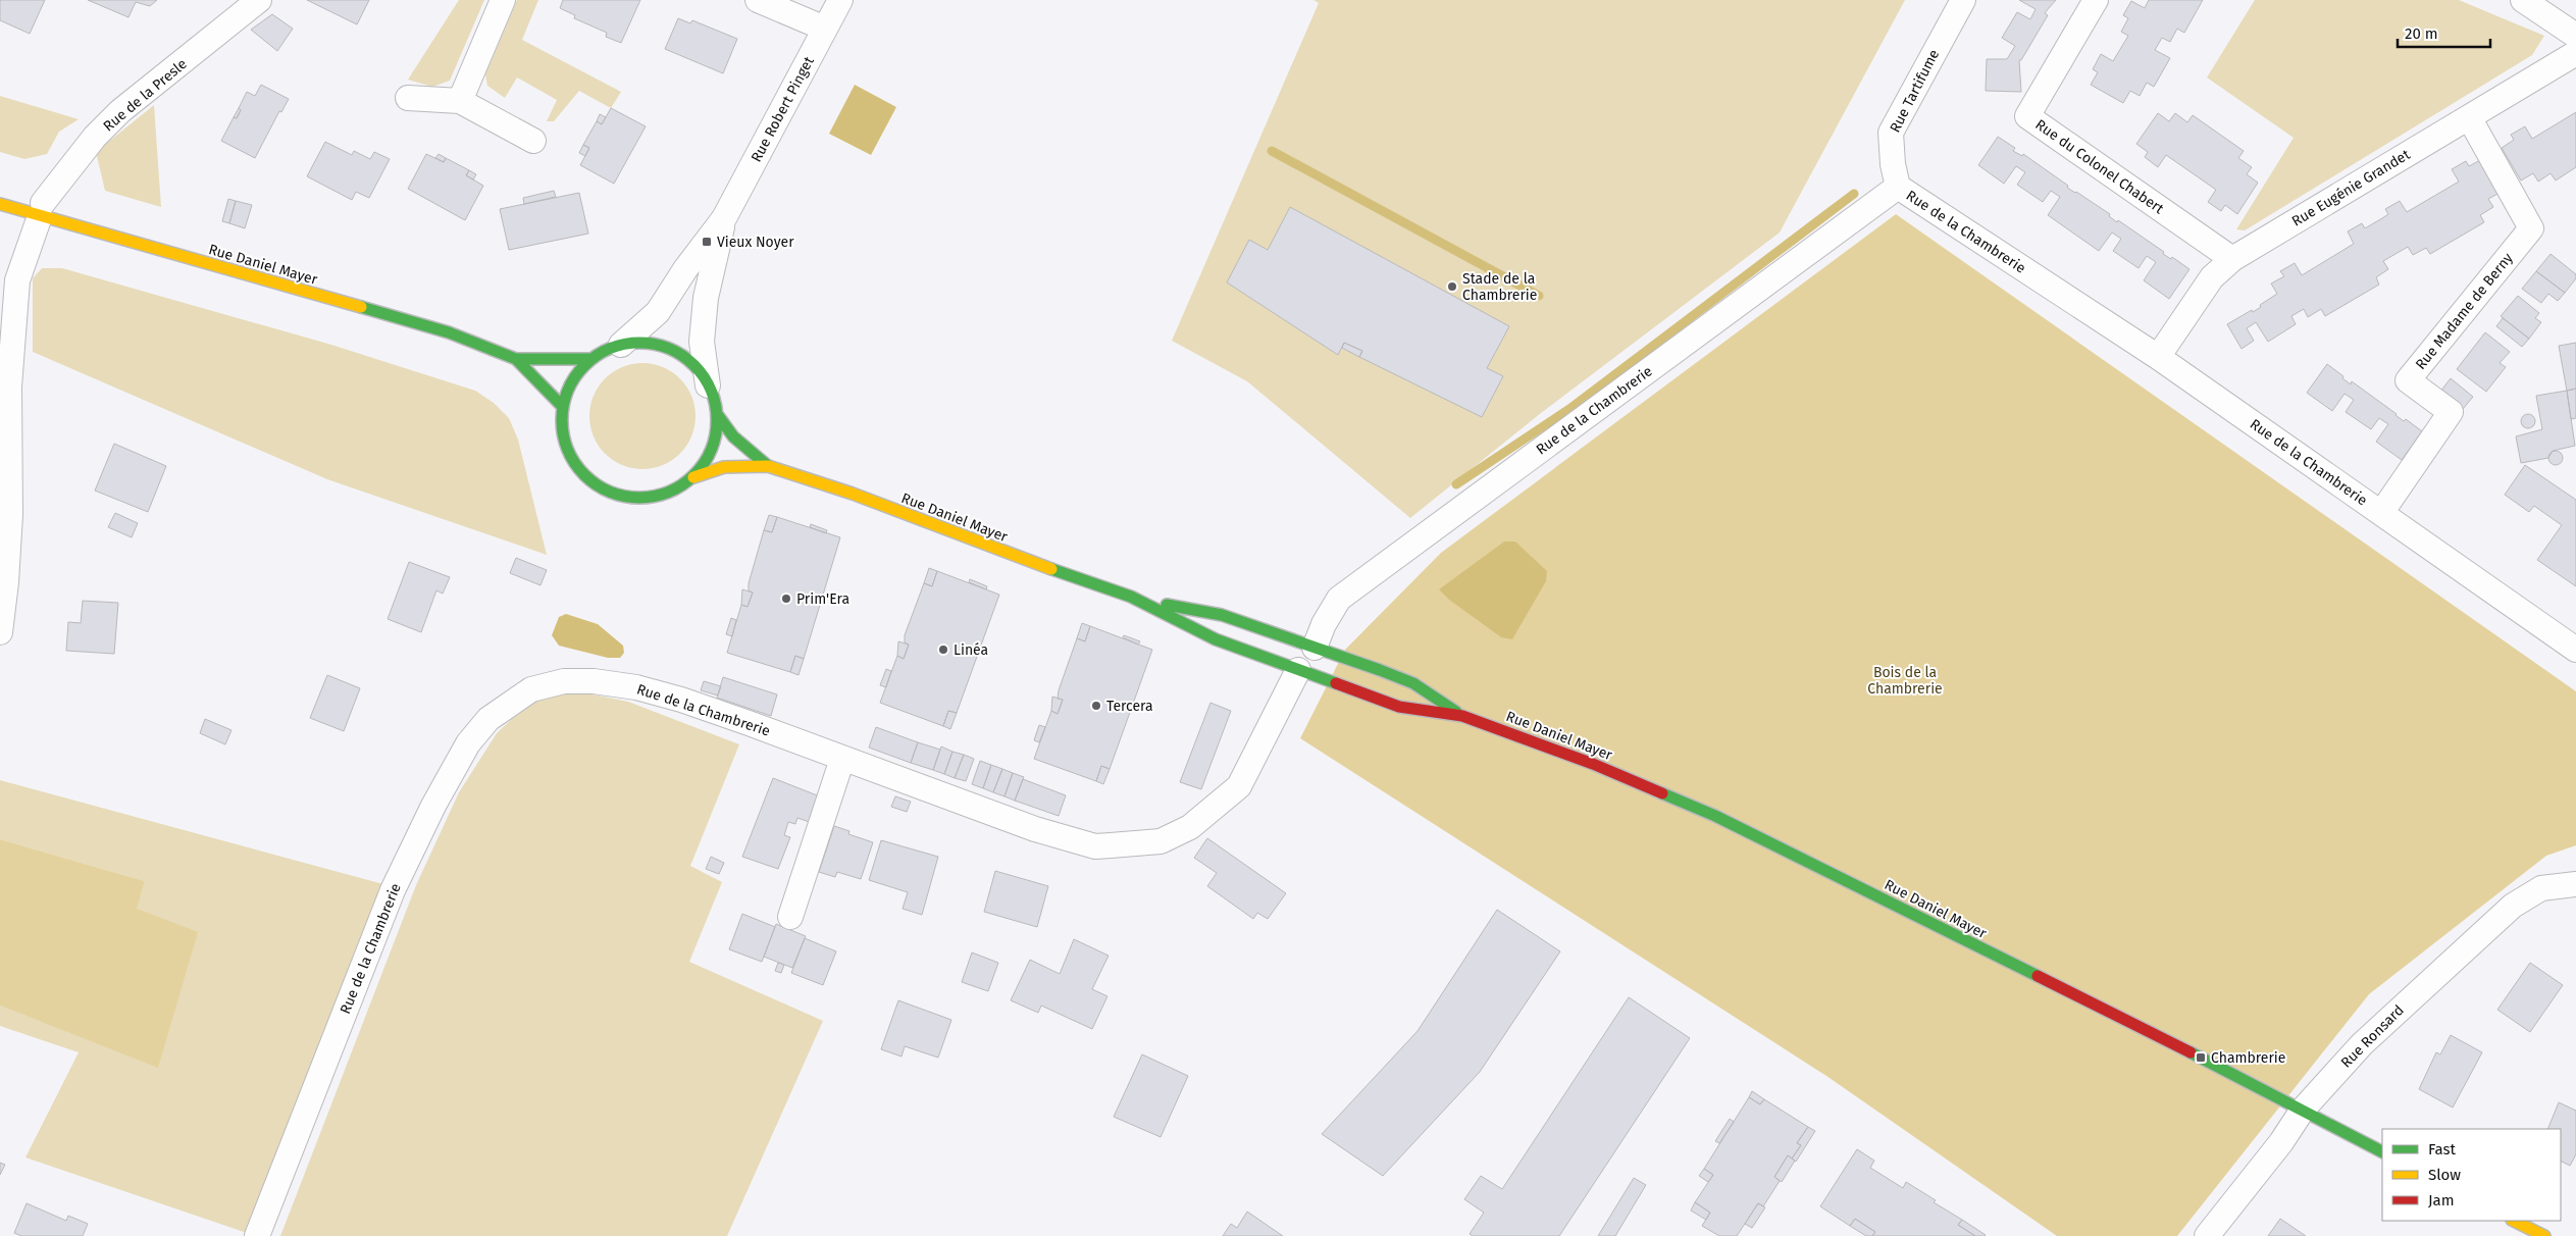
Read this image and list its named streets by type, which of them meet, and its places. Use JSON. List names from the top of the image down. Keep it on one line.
{"streets":{"main road":["Rue Daniel Mayer"],"street":["Rue Tartifume","Rue de la Presle","Rue Robert Pinget","Rue du Colonel Chabert","Rue Eugénie Grandet","Rue de la Chambrerie","Rue Madame de Berny","Rue Ronsard"]},"crossings":[["Rue Tartifume","Rue de la Chambrerie"],["Rue de la Presle","Rue Daniel Mayer"],["Rue Robert Pinget","Rue Daniel Mayer"],["Rue du Colonel Chabert","Rue Eugénie Grandet"],["Rue Eugénie Grandet","Rue de la Chambrerie"],["Rue Eugénie Grandet","Rue Madame de Berny"],["Rue de la Chambrerie","Rue Daniel Mayer"],["Rue de la Chambrerie","Rue Madame de Berny"],["Rue Daniel Mayer","Rue Ronsard"]],"parks":["Bois de la Chambrerie"],"places":{"transit":["Vieux Noyer","Chambrerie"],"other":["Stade de la Chambrerie","Prim'Era","Linéa","Tercera"]},"legend":["Fast","Slow","Jam"],"scale_bar":"20 m"}
